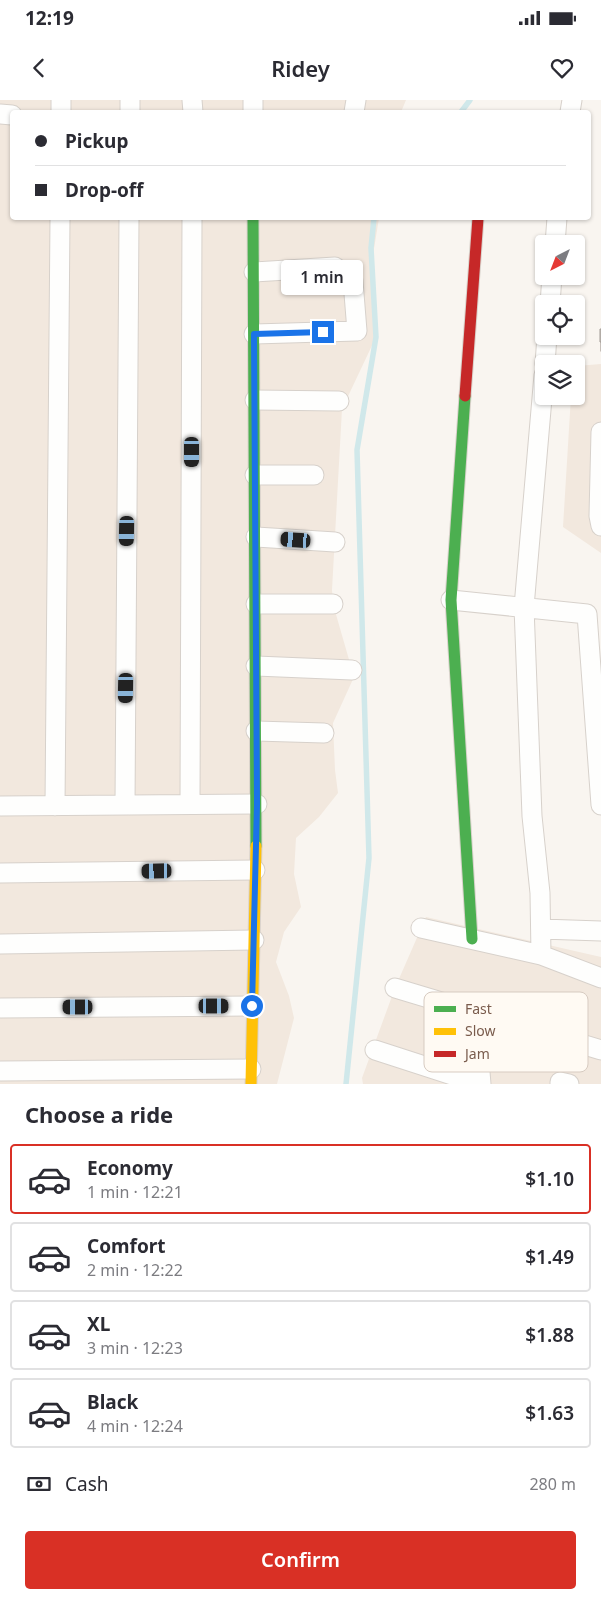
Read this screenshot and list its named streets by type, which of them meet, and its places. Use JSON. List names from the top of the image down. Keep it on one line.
{"legend":["Fast","Slow","Jam"],"north":"bottom left","page":{"status":"12:19","header":"Ridey","banner":["Pickup","Drop-off"],"bubble":"1 min","heading":"Choose a ride","list":[{"name":"Economy","note":"1 min · 12:21","value":"$1.10"},{"name":"Comfort","note":"2 min · 12:22","value":"$1.49"},{"name":"XL","note":"3 min · 12:23","value":"$1.88"},{"name":"Black","note":"4 min · 12:24","value":"$1.63"}],"pay":["Cash","280 m"],"buttons":"Confirm"}}
